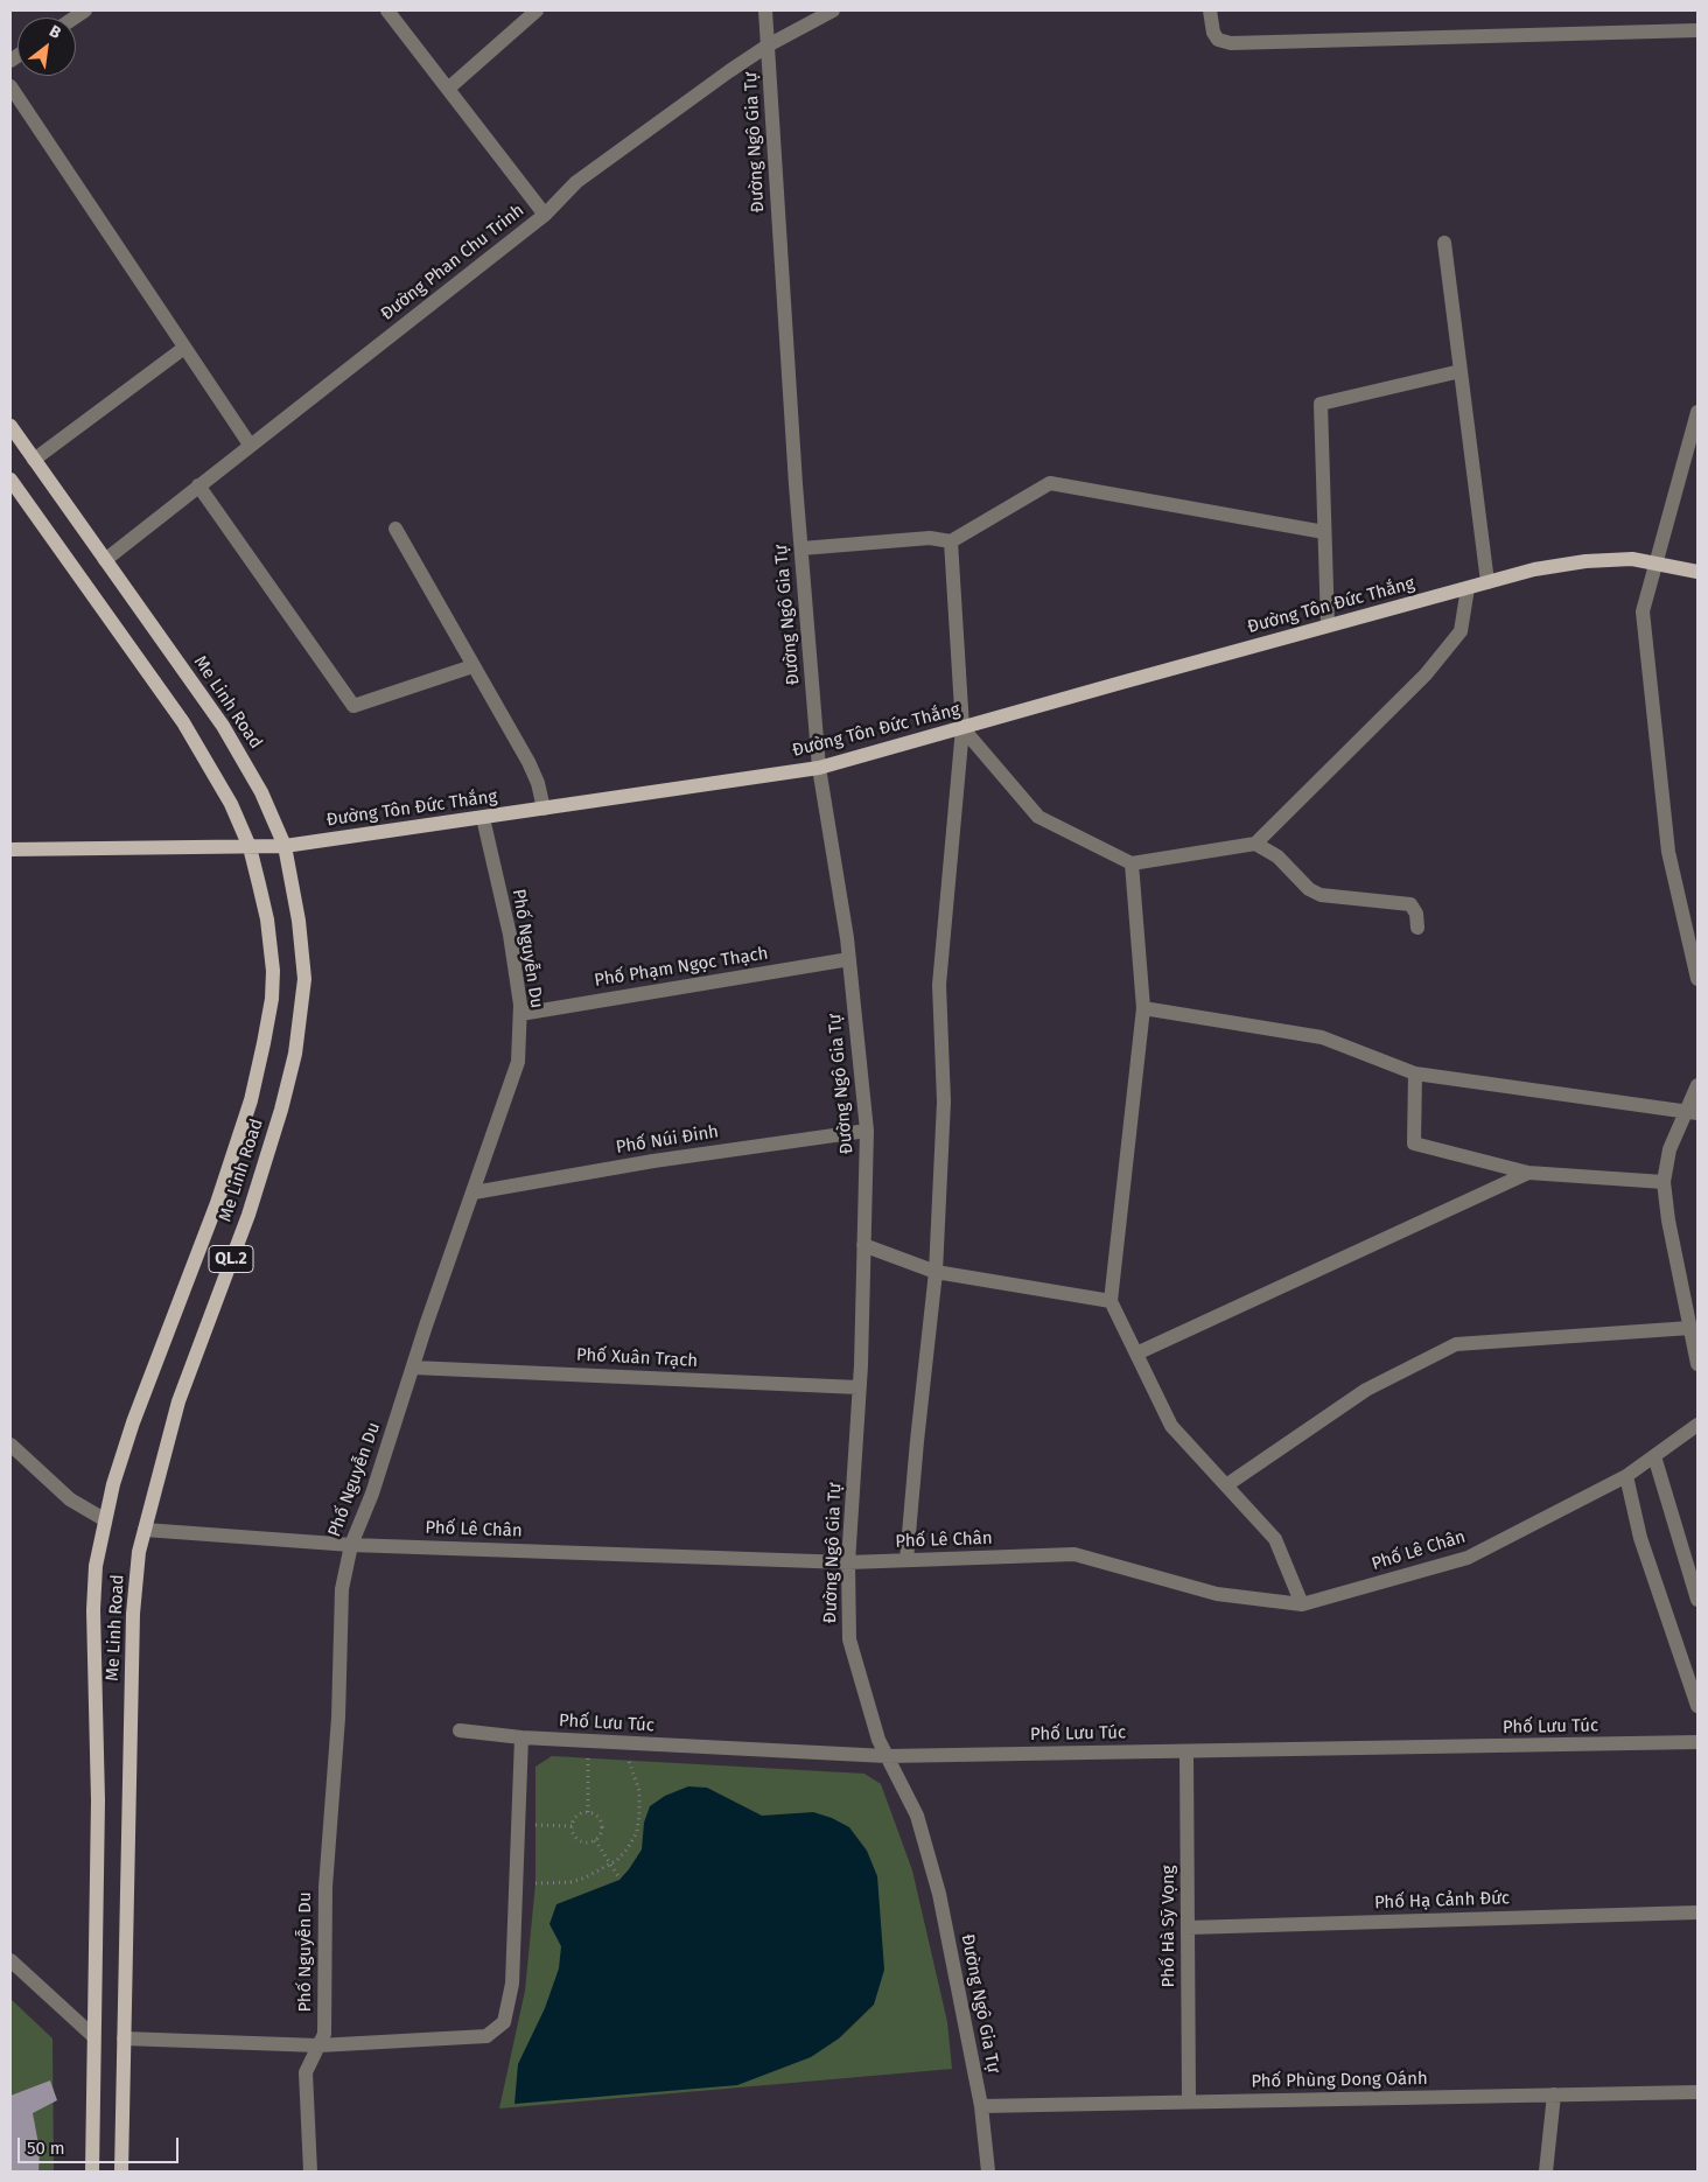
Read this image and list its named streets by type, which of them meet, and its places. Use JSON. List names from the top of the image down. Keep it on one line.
{"streets":{"main road":["Đường Tôn Đức Thắng","Me Linh Road","QL.2"],"street":["Đường Ngô Gia Tự","Đường Phan Chu Trinh","Phố Nguyễn Du","Phố Phạm Ngọc Thạch","Phố Núi Đinh","Phố Xuân Trạch","Phố Lê Chân","Phố Lưu Túc","Phố Hạ Cảnh Đức","Phố Hà Sỹ Vọng","Phố Phùng Dong Oánh"]},"crossings":[["Đường Ngô Gia Tự","Đường Phan Chu Trinh"],["Đường Ngô Gia Tự","Đường Tôn Đức Thắng"],["Đường Ngô Gia Tự","Phố Phạm Ngọc Thạch"],["Đường Ngô Gia Tự","Phố Núi Đinh"],["Đường Ngô Gia Tự","Phố Xuân Trạch"],["Đường Ngô Gia Tự","Phố Lê Chân"],["Đường Ngô Gia Tự","Phố Lưu Túc"],["Đường Ngô Gia Tự","Phố Phùng Dong Oánh"],["Đường Phan Chu Trinh","Me Linh Road"],["Đường Tôn Đức Thắng","Me Linh Road"],["Đường Tôn Đức Thắng","Phố Nguyễn Du"],["Me Linh Road","Phố Lê Chân"],["Phố Nguyễn Du","Phố Phạm Ngọc Thạch"],["Phố Nguyễn Du","Phố Núi Đinh"],["Phố Nguyễn Du","Phố Xuân Trạch"],["Phố Nguyễn Du","Phố Lê Chân"],["Phố Lưu Túc","Phố Hà Sỹ Vọng"],["Phố Hạ Cảnh Đức","Phố Hà Sỹ Vọng"],["Phố Hà Sỹ Vọng","Phố Phùng Dong Oánh"]],"scale_bar":"50 m","north":"top right"}
